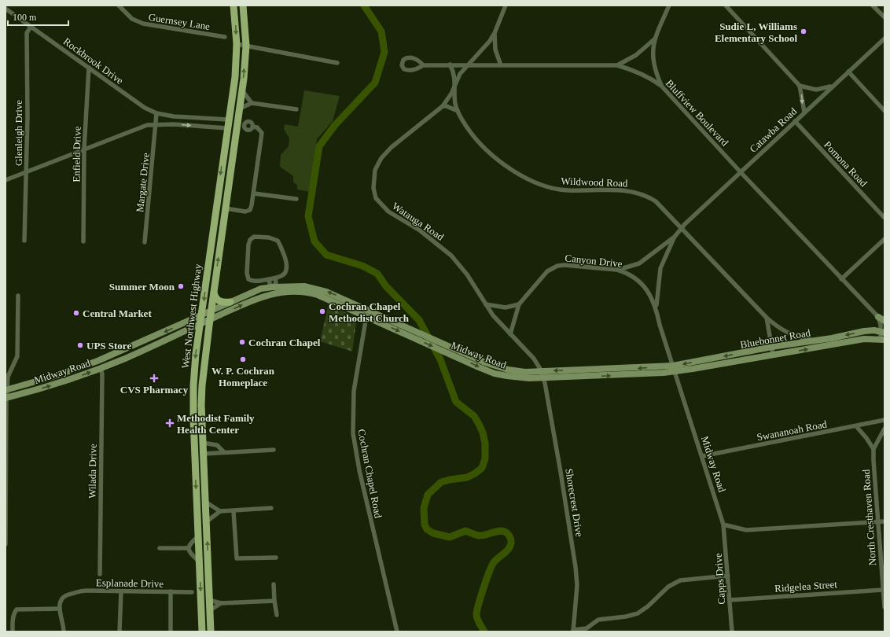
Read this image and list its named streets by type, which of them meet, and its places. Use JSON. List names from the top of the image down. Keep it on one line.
{"streets":{"main road":["West Northwest Highway","Bluebonnet Road","Midway Road"],"street":["Guernsey Lane","Rockbrook Drive","Bluffview Boulevard","Catawba Road","Glenleigh Drive","Enfield Drive","Pomona Road","Wildwood Road","Margate Drive","Watauga Road","Canyon Drive","Swananoah Road","Wilada Drive","Cochran Chapel Road","Shorecrest Drive","North Cresthaven Road","Capps Drive","Esplanade Drive","Ridgelea Street"]},"crossings":[["Rockbrook Drive","Glenleigh Drive"],["Rockbrook Drive","Enfield Drive"],["Rockbrook Drive","West Northwest Highway"],["Bluffview Boulevard","Catawba Road"],["Bluffview Boulevard","Wildwood Road"],["Bluffview Boulevard","Watauga Road"],["Catawba Road","Pomona Road"],["Catawba Road","Wildwood Road"],["Catawba Road","Canyon Drive"],["Wildwood Road","Watauga Road"],["Wildwood Road","Bluebonnet Road"],["Watauga Road","Canyon Drive"],["Watauga Road","Midway Road"],["Watauga Road","Shorecrest Drive"],["Canyon Drive","Bluebonnet Road"],["Canyon Drive","Midway Road"],["West Northwest Highway","Midway Road"],["Bluebonnet Road","Midway Road"],["Midway Road","Swananoah Road"],["Midway Road","Wilada Drive"],["Midway Road","Cochran Chapel Road"],["Midway Road","Shorecrest Drive"],["Midway Road","Capps Drive"],["North Cresthaven Road","Ridgelea Street"],["Capps Drive","Ridgelea Street"]],"places":{"other":["Sudie L, Williams Elementary School","Summer Moon","Cochran Chapel Methodist Church","Central Market","Cochran Chapel","UPS Store","W. P. Cochran Homeplace"],"health":["CVS Pharmacy","Methodist Family Health Center"]},"scale_bar":"100 m"}
